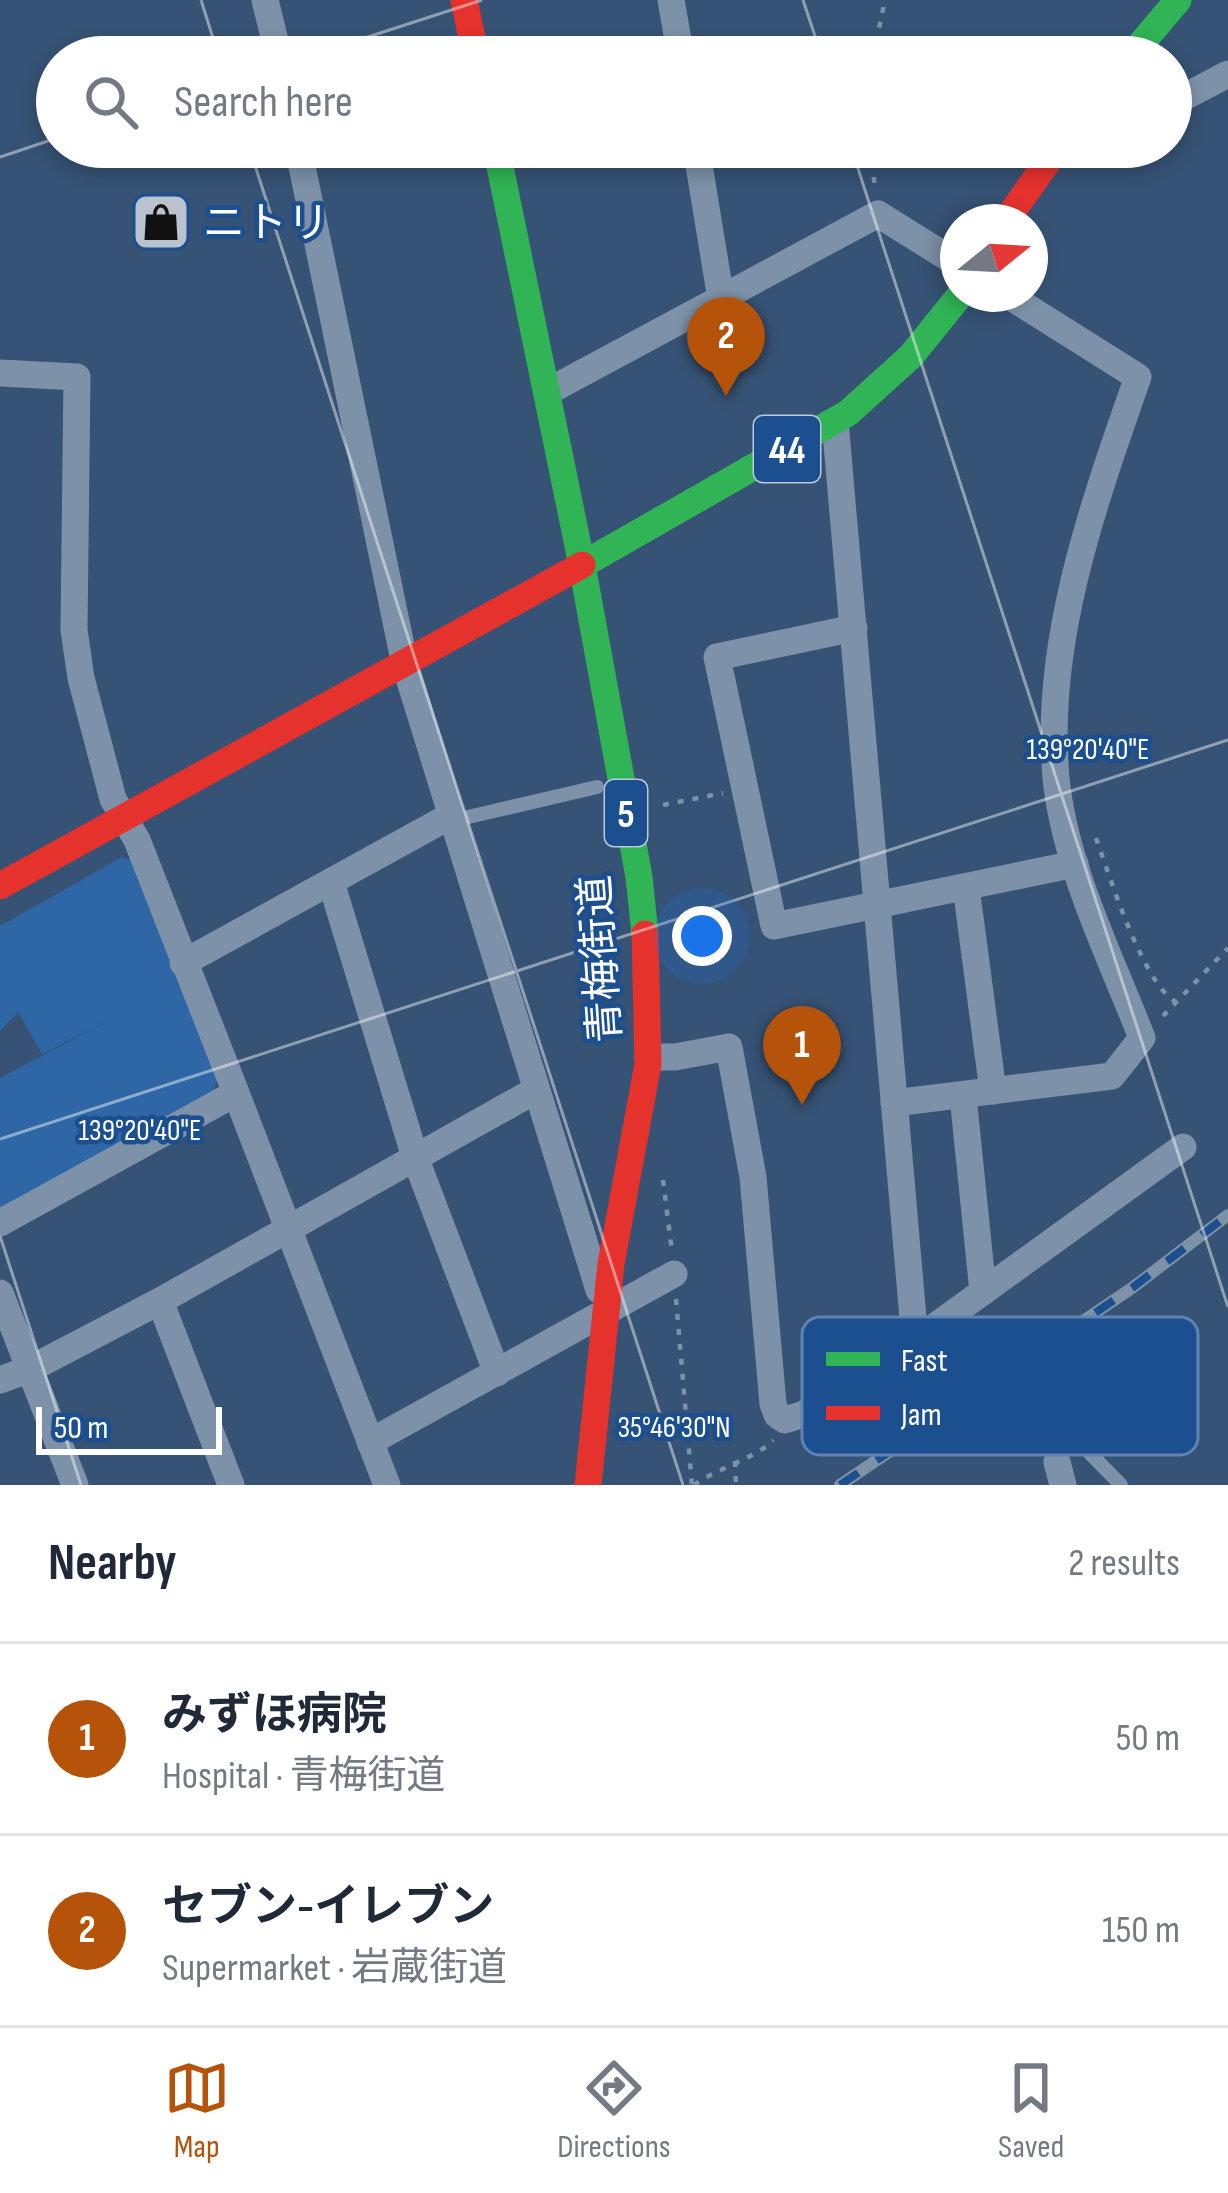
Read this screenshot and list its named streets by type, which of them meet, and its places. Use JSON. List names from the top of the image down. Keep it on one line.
{"streets":{"main road":["44","5","青梅街道"]},"crossings":[["44","青梅街道"]],"places":{"shop":["ニトリ"]},"legend":["Fast","Jam"],"scale_bar":"50 m","north":"right","page":{"search":"Search here","pins":["2","1"],"scale":"50 m","heading":["Nearby","2 results"],"list":[{"mark":"1","name":"みずほ病院","note":"Hospital · 青梅街道","value":"50 m"},{"mark":"2","name":"セブン-イレブン","note":"Supermarket · 岩蔵街道","value":"150 m"}],"nav":["Map","Directions","Saved"]},"coordinates":["139°20'40\"E","35°46'30\"N"]}
